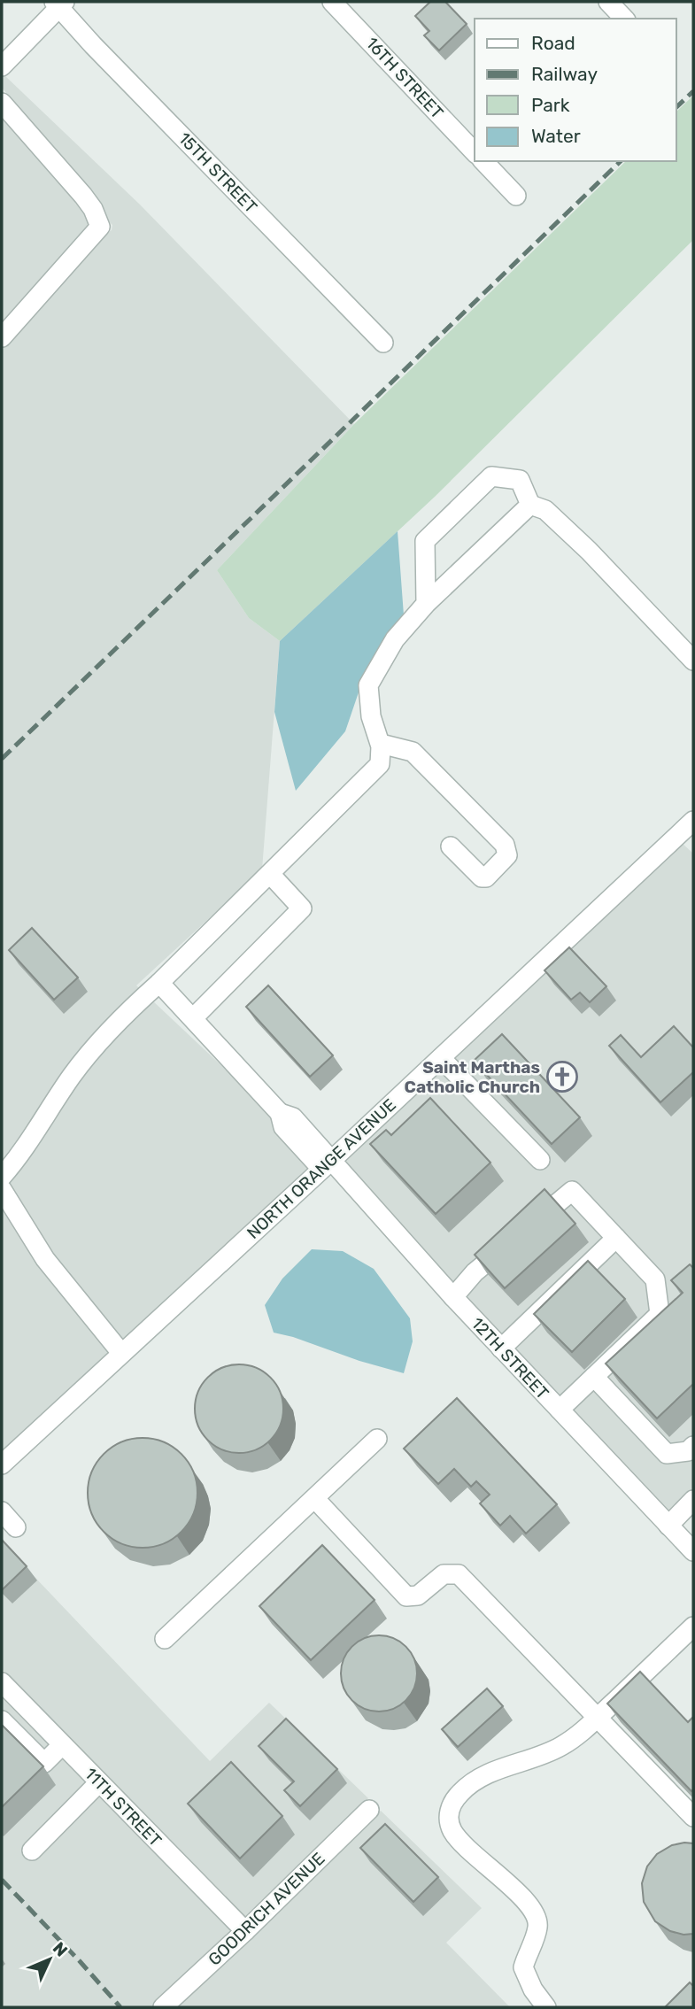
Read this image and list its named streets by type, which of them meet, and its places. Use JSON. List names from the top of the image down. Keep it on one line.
{"streets":{"street":["16TH STREET","15TH STREET","NORTH ORANGE AVENUE","12TH STREET","11TH STREET","GOODRICH AVENUE"]},"crossings":[["NORTH ORANGE AVENUE","12TH STREET"],["11TH STREET","GOODRICH AVENUE"]],"places":{"church":["Saint Marthas Catholic Church"]},"legend":["Road","Railway","Park","Water"],"north":"top right"}
